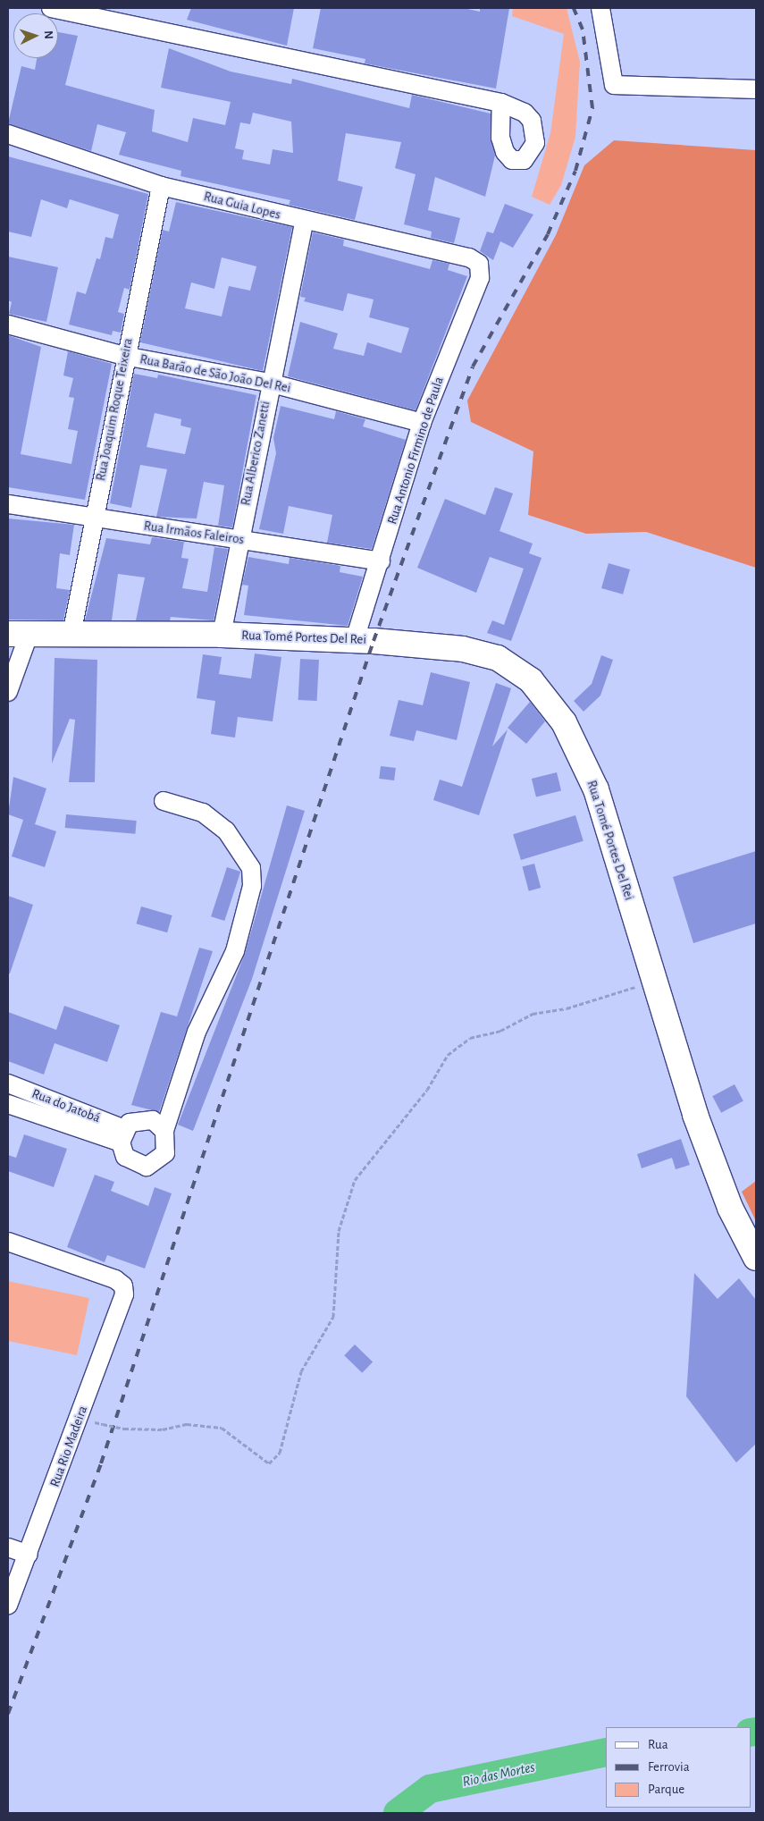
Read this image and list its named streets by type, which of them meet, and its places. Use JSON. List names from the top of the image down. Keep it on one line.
{"streets":{"main road":["Rua Tomé Portes Del Rei"],"street":["Rua Guia Lopes","Rua Barão de São João Del Rei","Rua Joaquim Roque Teixeira","Rua Antonio Firmino de Paula","Rua Alberico Zanetti","Rua Irmãos Faleiros","Rua do Jatobá","Rua Rio Madeira"]},"crossings":[["Rua Guia Lopes","Rua Joaquim Roque Teixeira"],["Rua Guia Lopes","Rua Antonio Firmino de Paula"],["Rua Guia Lopes","Rua Alberico Zanetti"],["Rua Barão de São João Del Rei","Rua Joaquim Roque Teixeira"],["Rua Barão de São João Del Rei","Rua Antonio Firmino de Paula"],["Rua Barão de São João Del Rei","Rua Alberico Zanetti"],["Rua Joaquim Roque Teixeira","Rua Irmãos Faleiros"],["Rua Joaquim Roque Teixeira","Rua Tomé Portes Del Rei"],["Rua Antonio Firmino de Paula","Rua Irmãos Faleiros"],["Rua Antonio Firmino de Paula","Rua Tomé Portes Del Rei"],["Rua Alberico Zanetti","Rua Irmãos Faleiros"],["Rua Alberico Zanetti","Rua Tomé Portes Del Rei"]],"water":["Rio das Mortes"],"legend":["Rua","Ferrovia","Parque"],"north":"right"}
